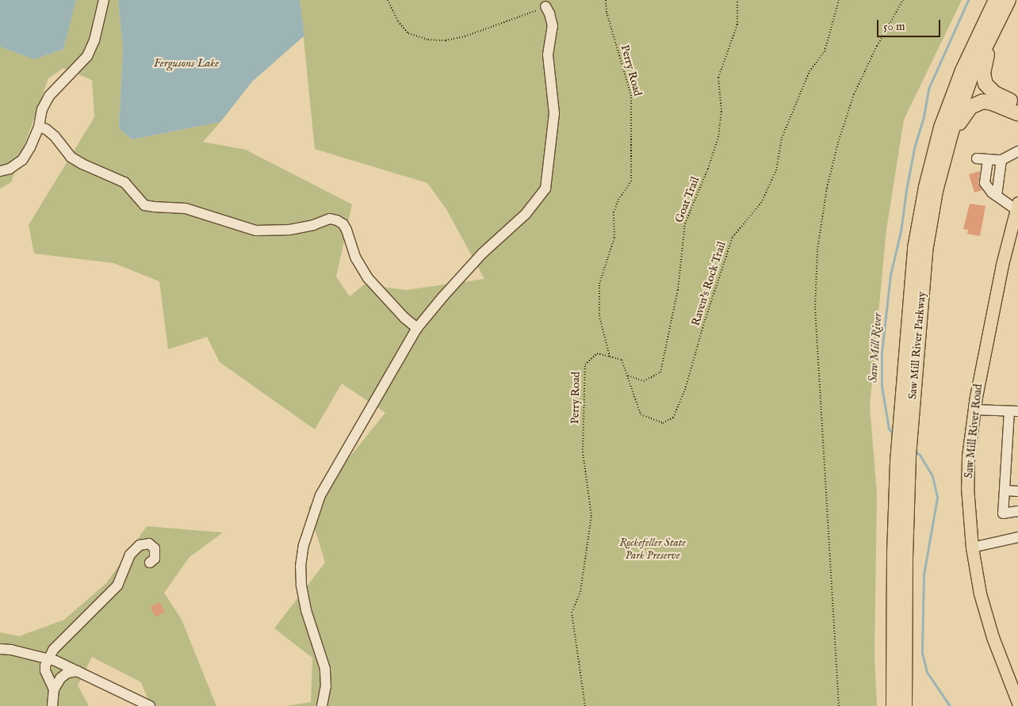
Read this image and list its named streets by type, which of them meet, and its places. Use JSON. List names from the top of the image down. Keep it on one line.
{"streets":{"highway":["Saw Mill River Parkway"],"main road":["Saw Mill River Road"],"path":["Perry Road","Goat Trail","Raven's Rock Trail"]},"crossings":[["Perry Road","Raven's Rock Trail"],["Goat Trail","Raven's Rock Trail"]],"water":["Fergusons Lake","Saw Mill River"],"parks":["Rockefeller State Park Preserve"],"scale_bar":"50 m"}
